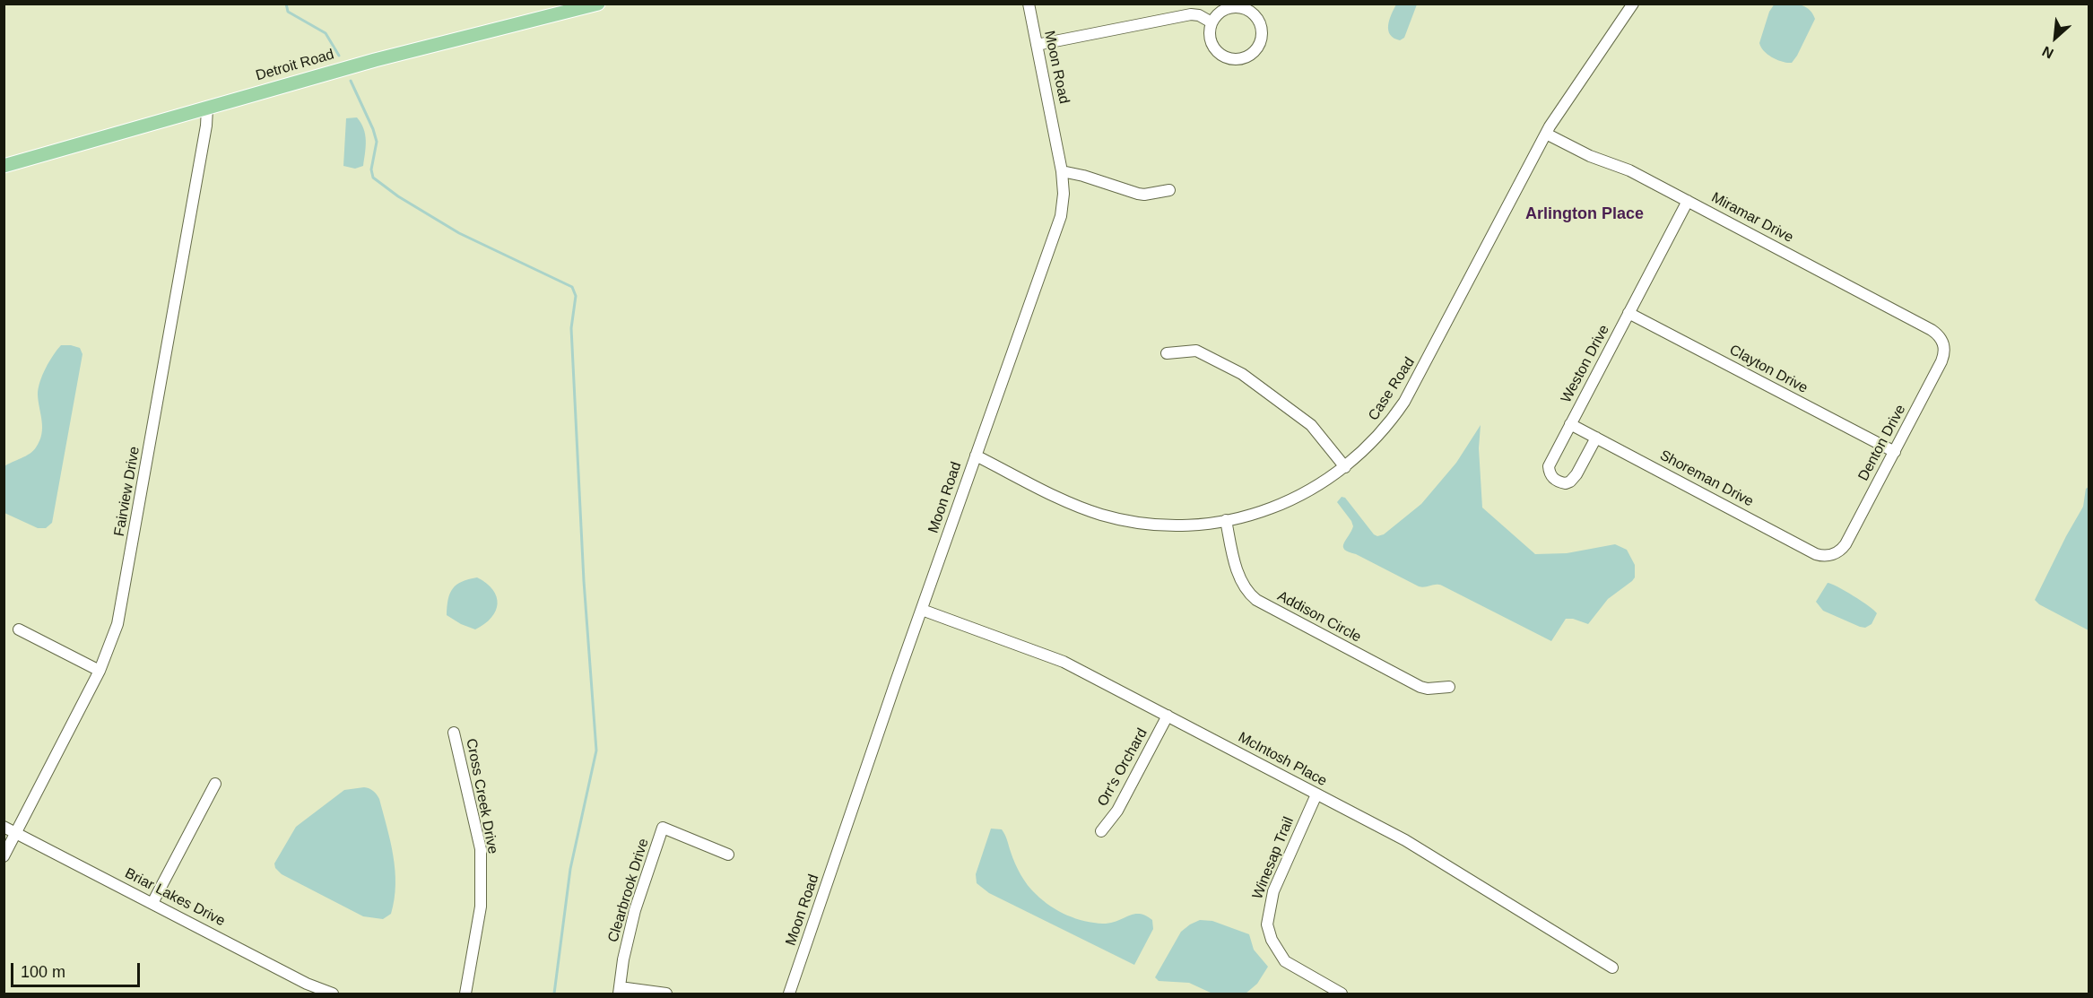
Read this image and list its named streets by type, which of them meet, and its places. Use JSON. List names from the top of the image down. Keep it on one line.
{"streets":{"main road":["Detroit Road"],"street":["Moon Road","Miramar Drive","Weston Drive","Clayton Drive","Case Road","Denton Drive","Shoreman Drive","Fairview Drive","Addison Circle","McIntosh Place","Orr's Orchard","Cross Creek Drive","Winesap Trail","Clearbrook Drive","Briar Lakes Drive"]},"crossings":[["Detroit Road","Fairview Drive"],["Moon Road","Case Road"],["Moon Road","McIntosh Place"],["Miramar Drive","Weston Drive"],["Miramar Drive","Case Road"],["Miramar Drive","Denton Drive"],["Weston Drive","Clayton Drive"],["Weston Drive","Shoreman Drive"],["Clayton Drive","Denton Drive"],["Case Road","Addison Circle"],["Denton Drive","Shoreman Drive"],["Fairview Drive","Briar Lakes Drive"],["McIntosh Place","Orr's Orchard"],["McIntosh Place","Winesap Trail"]],"districts":["Arlington Place"],"scale_bar":"100 m","north":"bottom left"}
